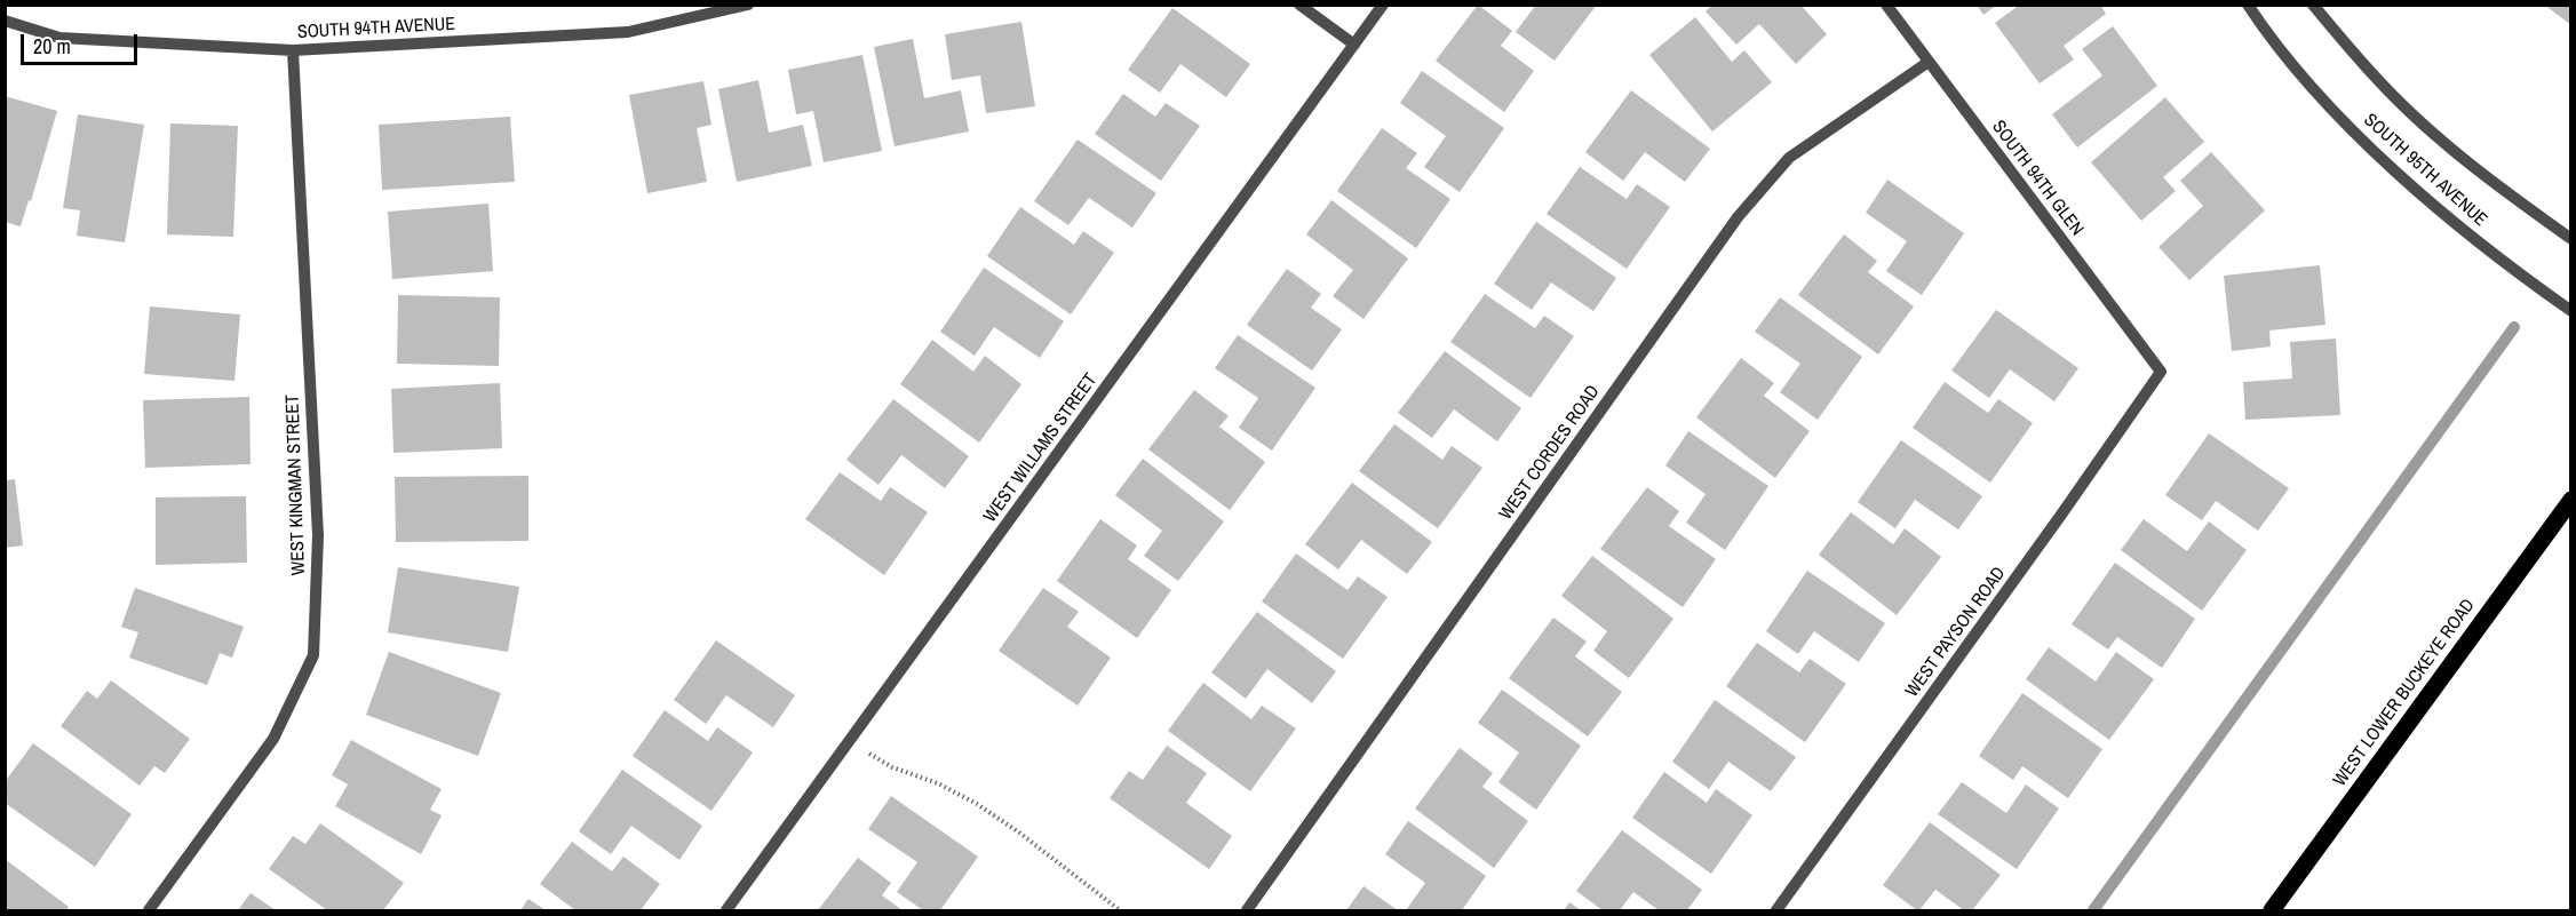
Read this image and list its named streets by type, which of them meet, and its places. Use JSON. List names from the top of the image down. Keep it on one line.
{"streets":{"main road":["WEST LOWER BUCKEYE ROAD"],"street":["SOUTH 94TH AVENUE","SOUTH 95TH AVENUE","SOUTH 94TH GLEN","WEST WILLAMS STREET","WEST CORDES ROAD","WEST KINGMAN STREET","WEST PAYSON ROAD"]},"crossings":[["SOUTH 94TH AVENUE","WEST KINGMAN STREET"],["SOUTH 94TH GLEN","WEST CORDES ROAD"],["SOUTH 94TH GLEN","WEST PAYSON ROAD"]],"scale_bar":"20 m"}
